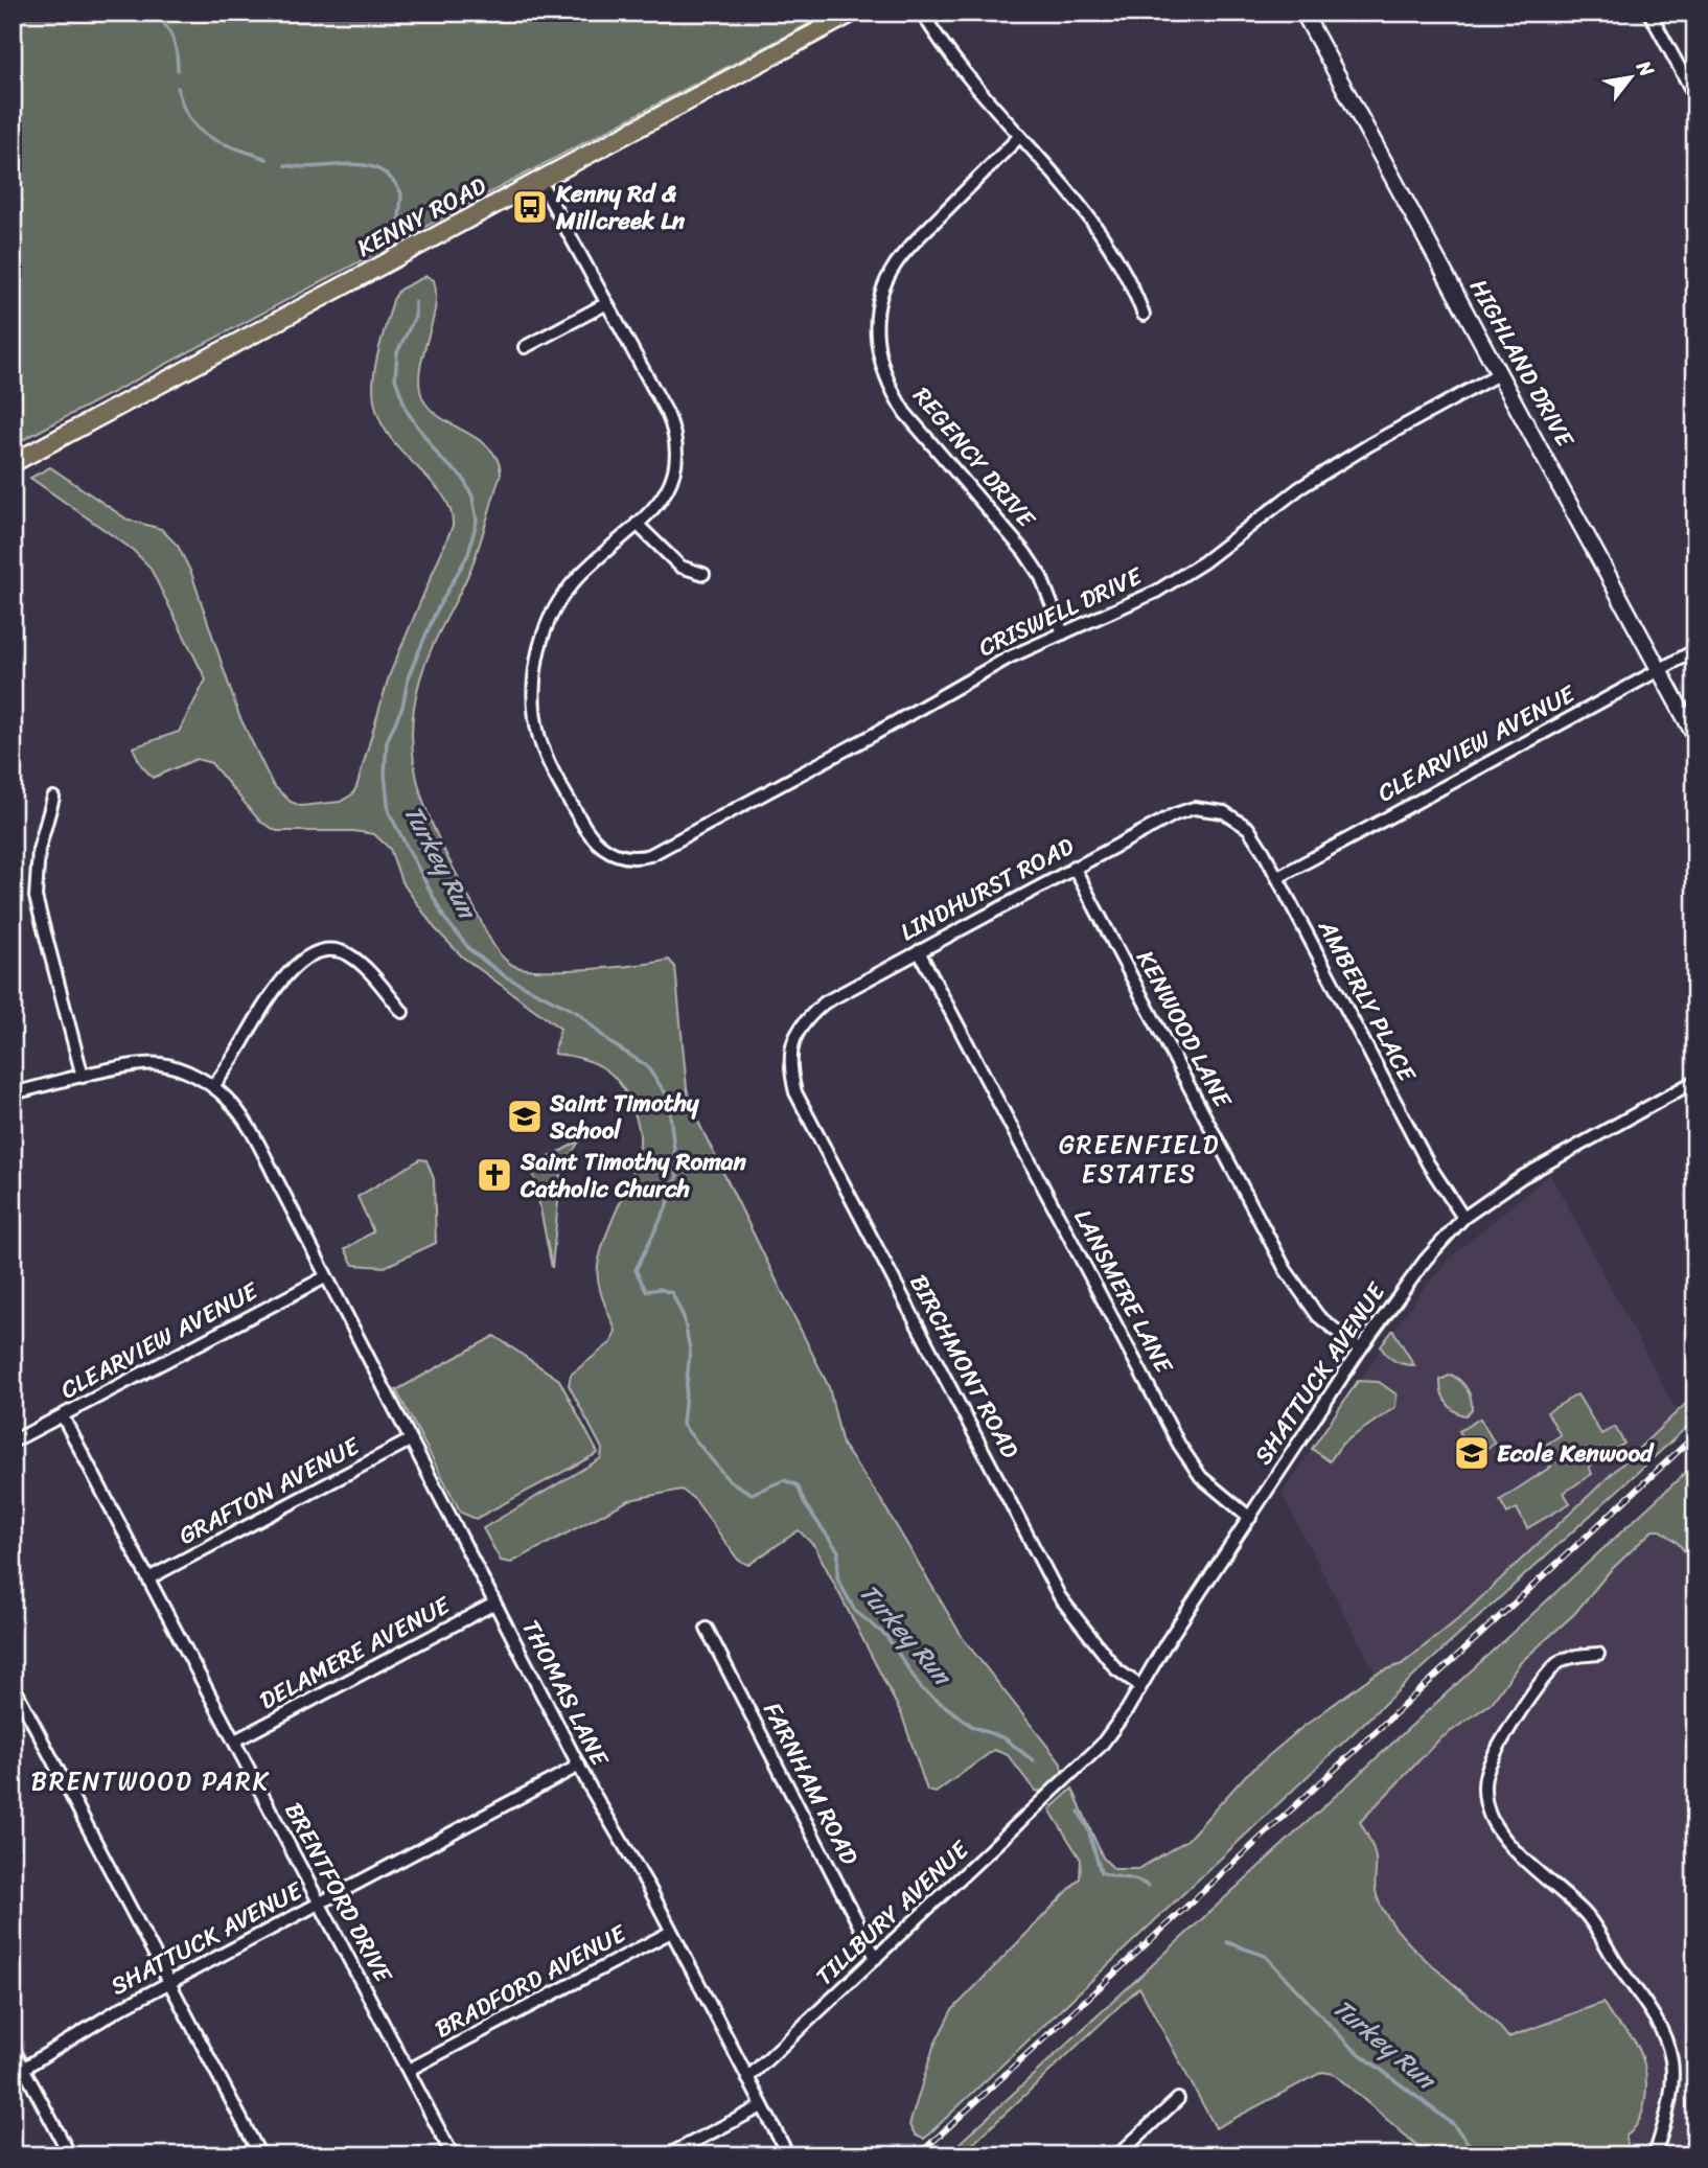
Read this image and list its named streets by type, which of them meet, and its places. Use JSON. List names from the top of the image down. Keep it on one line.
{"streets":{"main road":["KENNY ROAD"],"street":["HIGHLAND DRIVE","REGENCY DRIVE","CRISWELL DRIVE","CLEARVIEW AVENUE","LINDHURST ROAD","AMBERLY PLACE","KENWOOD LANE","LANSMERE LANE","BIRCHMONT ROAD","SHATTUCK AVENUE","GRAFTON AVENUE","DELAMERE AVENUE","THOMAS LANE","FARNHAM ROAD","BRENTFORD DRIVE","TILLBURY AVENUE","BRADFORD AVENUE"]},"crossings":[["HIGHLAND DRIVE","CRISWELL DRIVE"],["HIGHLAND DRIVE","CLEARVIEW AVENUE"],["REGENCY DRIVE","CRISWELL DRIVE"],["CLEARVIEW AVENUE","AMBERLY PLACE"],["CLEARVIEW AVENUE","THOMAS LANE"],["CLEARVIEW AVENUE","BRENTFORD DRIVE"],["LINDHURST ROAD","AMBERLY PLACE"],["LINDHURST ROAD","KENWOOD LANE"],["LINDHURST ROAD","LANSMERE LANE"],["LINDHURST ROAD","BIRCHMONT ROAD"],["AMBERLY PLACE","SHATTUCK AVENUE"],["KENWOOD LANE","SHATTUCK AVENUE"],["LANSMERE LANE","SHATTUCK AVENUE"],["BIRCHMONT ROAD","SHATTUCK AVENUE"],["SHATTUCK AVENUE","THOMAS LANE"],["SHATTUCK AVENUE","BRENTFORD DRIVE"],["SHATTUCK AVENUE","TILLBURY AVENUE"],["GRAFTON AVENUE","THOMAS LANE"],["GRAFTON AVENUE","BRENTFORD DRIVE"],["DELAMERE AVENUE","THOMAS LANE"],["DELAMERE AVENUE","BRENTFORD DRIVE"],["THOMAS LANE","TILLBURY AVENUE"],["THOMAS LANE","BRADFORD AVENUE"],["FARNHAM ROAD","TILLBURY AVENUE"],["BRENTFORD DRIVE","BRADFORD AVENUE"]],"districts":["GREENFIELD ESTATES","BRENTWOOD PARK"],"water":["Turkey Run"],"places":{"bus stop":["Kenny Rd & Millcreek Ln"],"school or university":["Saint Timothy School","Ecole Kenwood"],"church":["Saint Timothy Roman Catholic Church"]},"north":"top right"}
